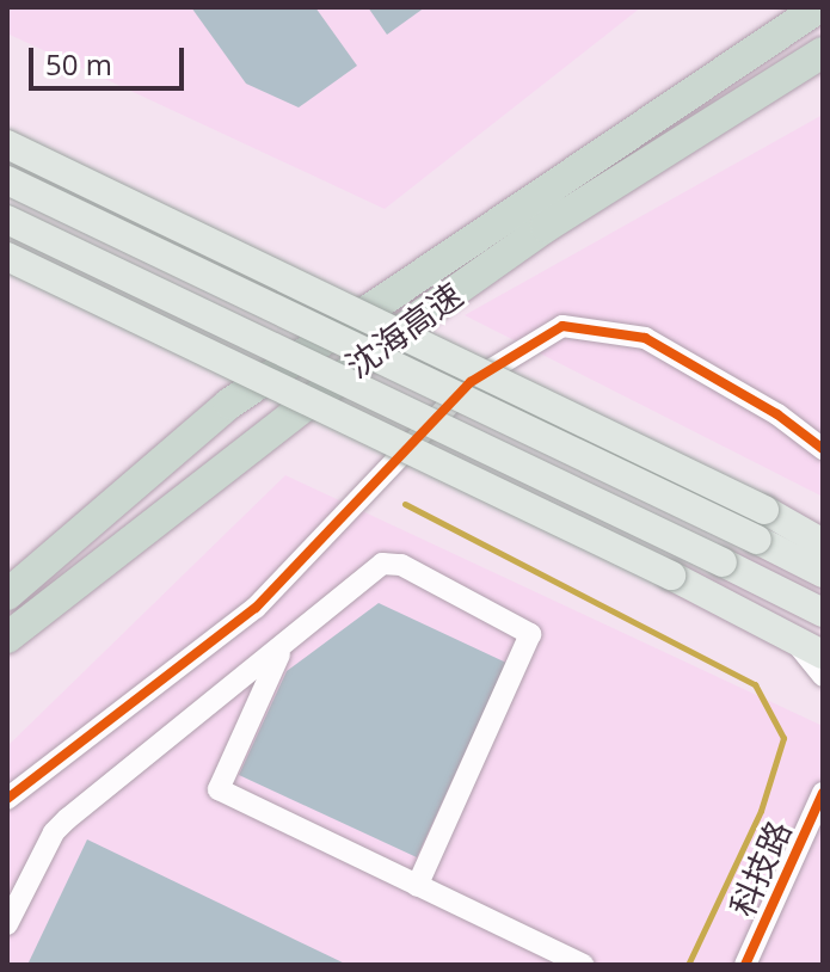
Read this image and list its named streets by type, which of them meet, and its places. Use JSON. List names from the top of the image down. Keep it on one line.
{"streets":{"highway":["沈海高速"],"street":["科技路"]},"scale_bar":"50 m"}
